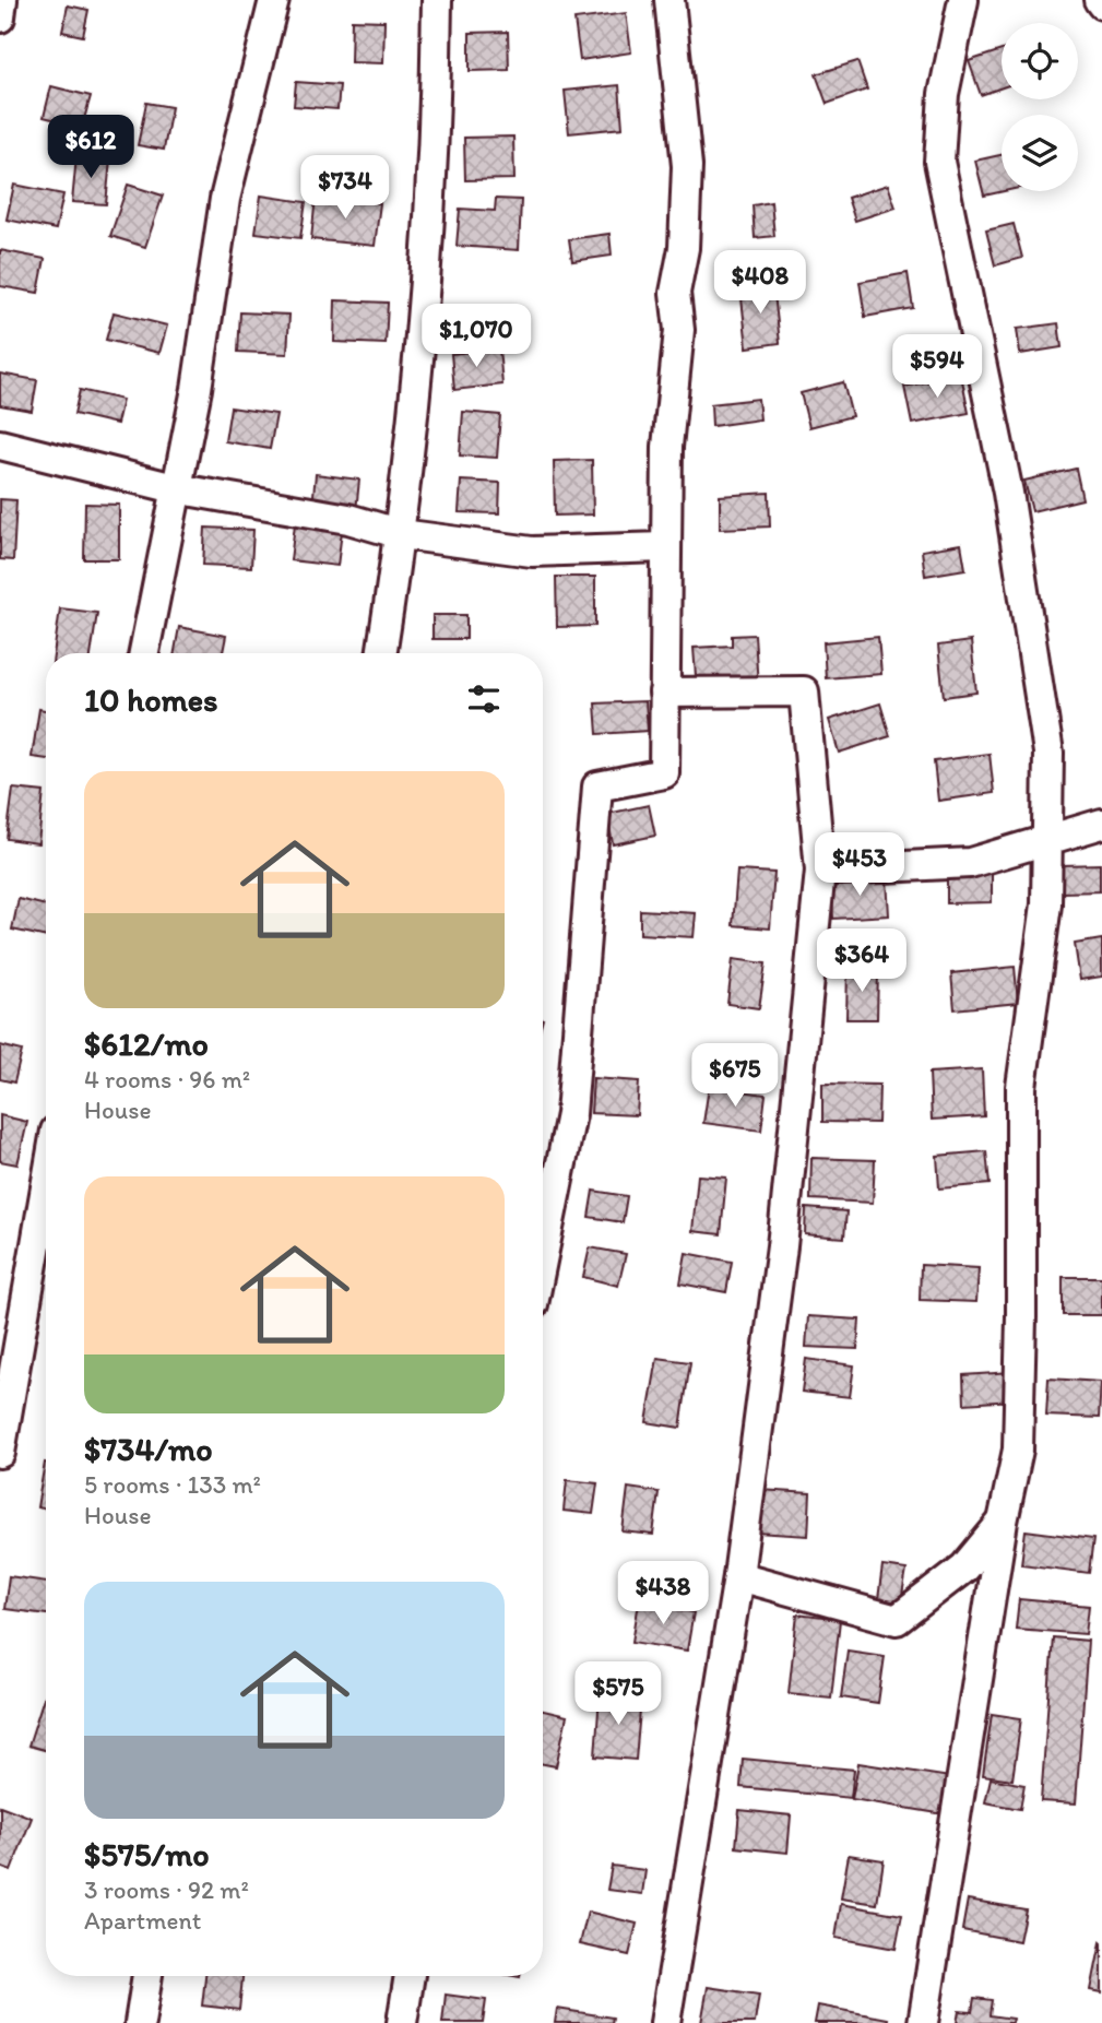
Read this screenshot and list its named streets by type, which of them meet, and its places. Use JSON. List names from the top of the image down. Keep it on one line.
{"page":{"price":["$612","$734","$408","$1,070","$594","$453","$364","$675","$438","$575"],"heading":"10 homes","list":[{"name":"$612/mo","note":"4 rooms · 96 m² · House"},{"name":"$734/mo","note":"5 rooms · 133 m² · House"},{"name":"$575/mo","note":"3 rooms · 92 m² · Apartment"}]}}
